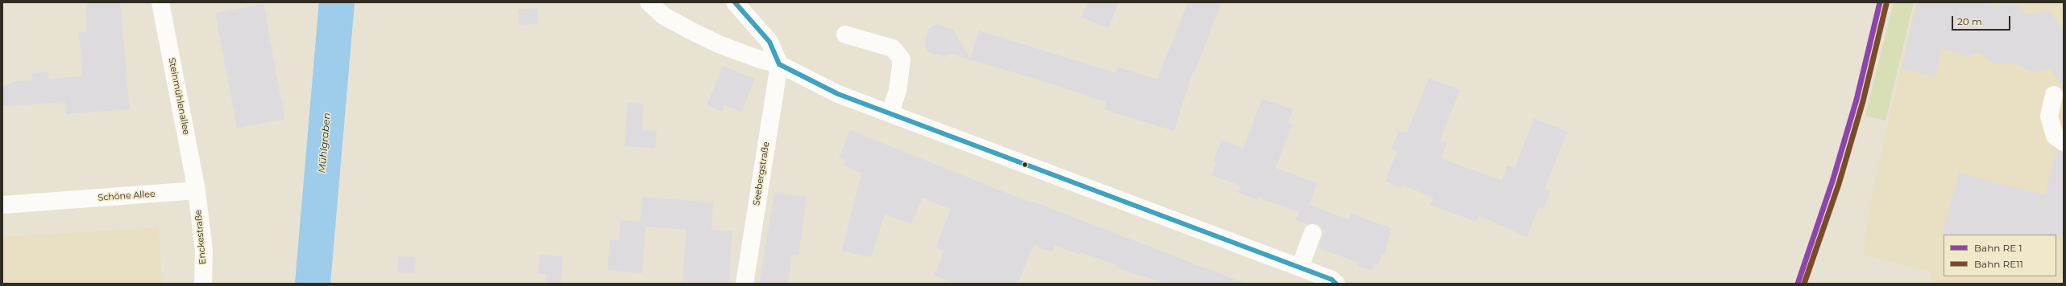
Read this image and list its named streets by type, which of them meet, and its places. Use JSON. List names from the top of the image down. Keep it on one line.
{"streets":{"street":["Steinmühlenallee","Seebergstraße","Schöne Allee","Enckestraße"]},"crossings":[["Steinmühlenallee","Schöne Allee"],["Steinmühlenallee","Enckestraße"],["Schöne Allee","Enckestraße"]],"water":["Mühlgraben"],"lines":["rail line RE11"],"legend":["Bahn RE 1","Bahn RE11"],"scale_bar":"20 m"}
